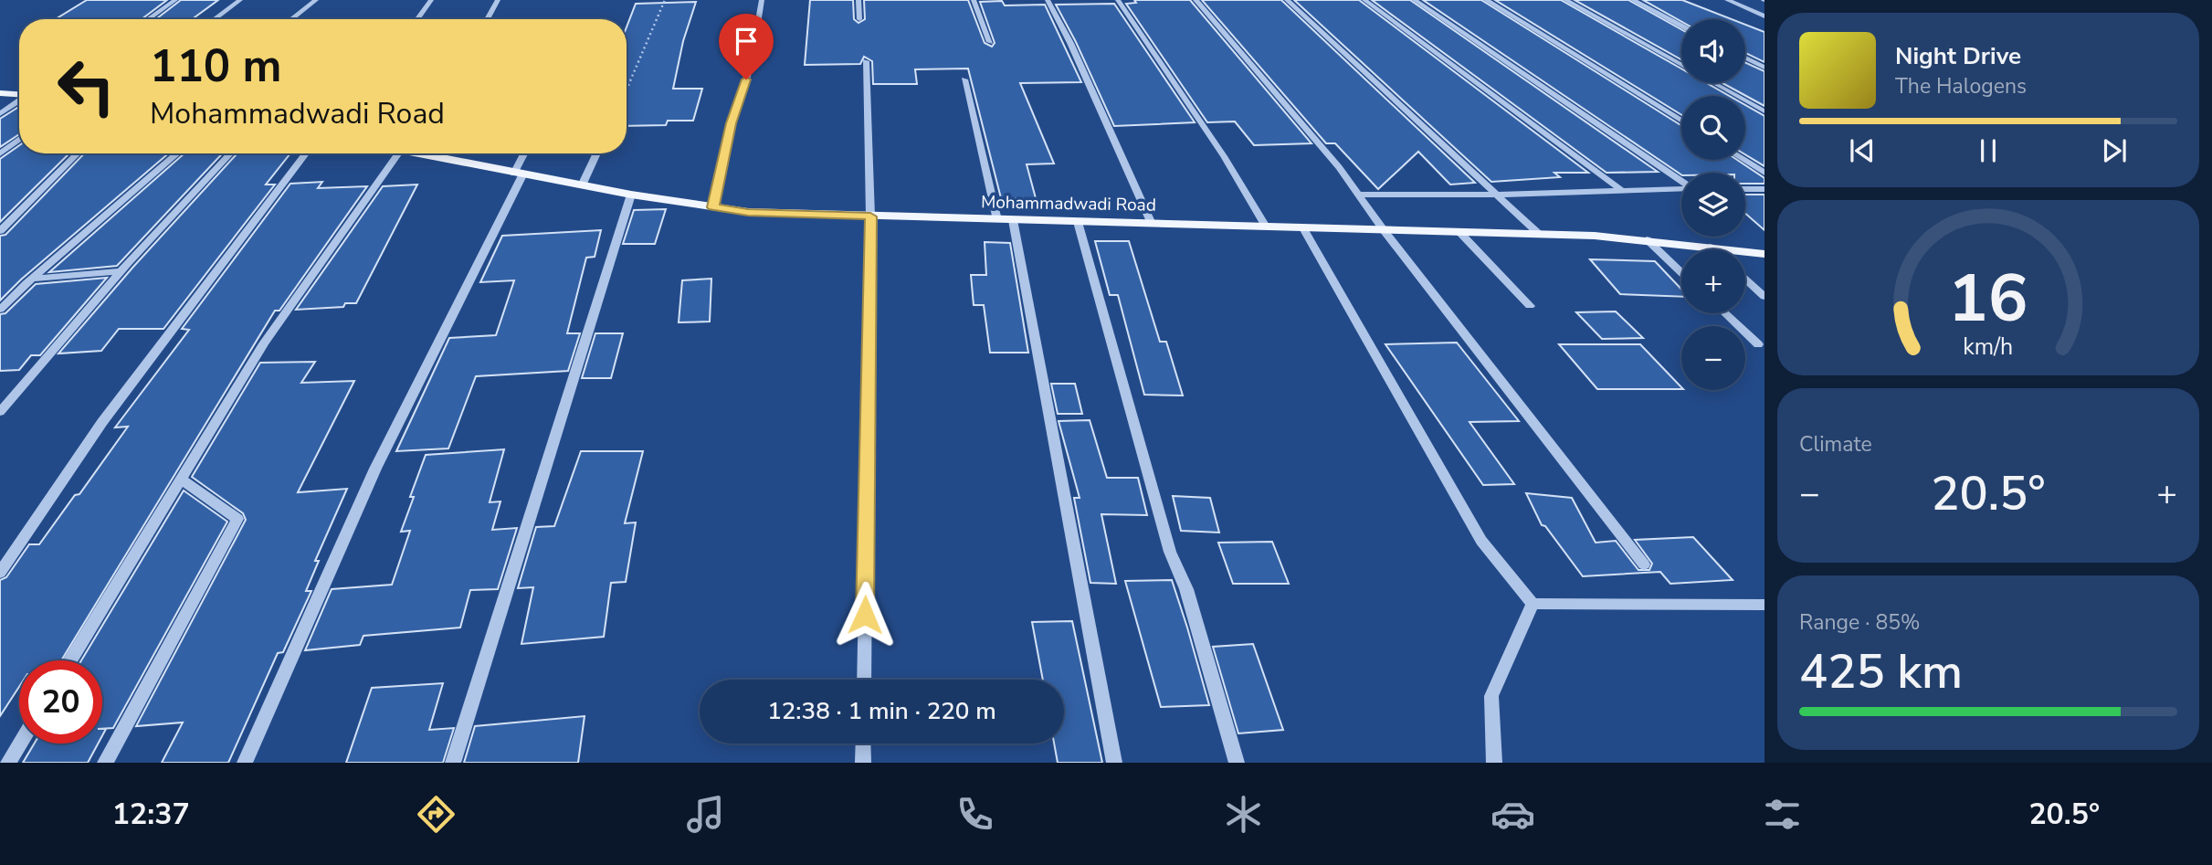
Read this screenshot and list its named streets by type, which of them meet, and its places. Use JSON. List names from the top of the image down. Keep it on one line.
{"streets":{"main road":["Mohammadwadi Road"]},"page":{"map_buttons":["+","−"],"turn":["110 m","Mohammadwadi Road"],"song":["Night Drive","The Halogens"],"tile":["Climate",["Range · 85%","425 km"]],"heat":["−","20.5°","+"],"limit":"20","trip":"12:38 · 1 min · 220 m","tabs":["12:37","20.5°"],"gauge":["16","km/h"]}}
